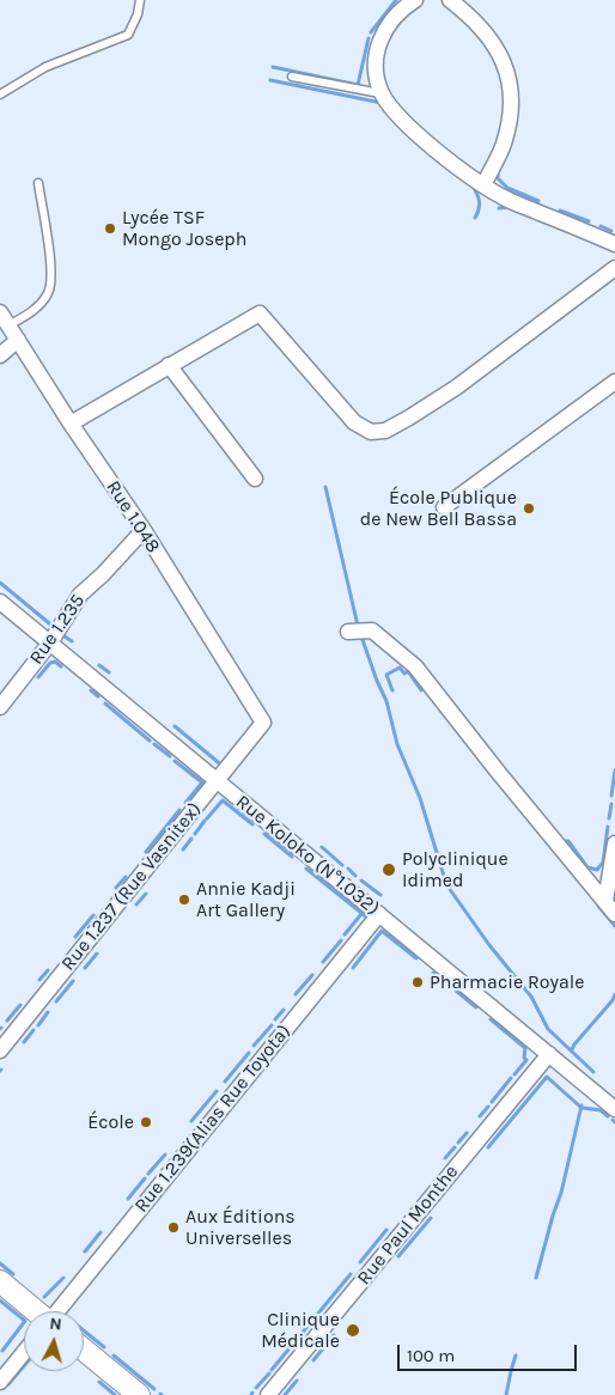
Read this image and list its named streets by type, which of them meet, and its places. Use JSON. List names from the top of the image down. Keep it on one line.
{"streets":{"street":["Rue 1.048","Rue 1.235","Rue Koloko (N°1.032)","Rue 1.237 (Rue Vasnitex)","Rue 1.239(Alias Rue Toyota)","Rue Paul Monthe"]},"crossings":[["Rue 1.048","Rue 1.235"],["Rue 1.048","Rue 1.237 (Rue Vasnitex)"],["Rue 1.235","Rue Koloko (N°1.032)"],["Rue Koloko (N°1.032)","Rue 1.237 (Rue Vasnitex)"],["Rue Koloko (N°1.032)","Rue 1.239(Alias Rue Toyota)"],["Rue Koloko (N°1.032)","Rue Paul Monthe"]],"places":["Lycée TSF Mongo Joseph","École Publique de New Bell Bassa","Polyclinique Idimed","Annie Kadji Art Gallery","Pharmacie Royale","École","Aux Éditions Universelles","Clinique Médicale"],"scale_bar":"100 m","north":"top"}
